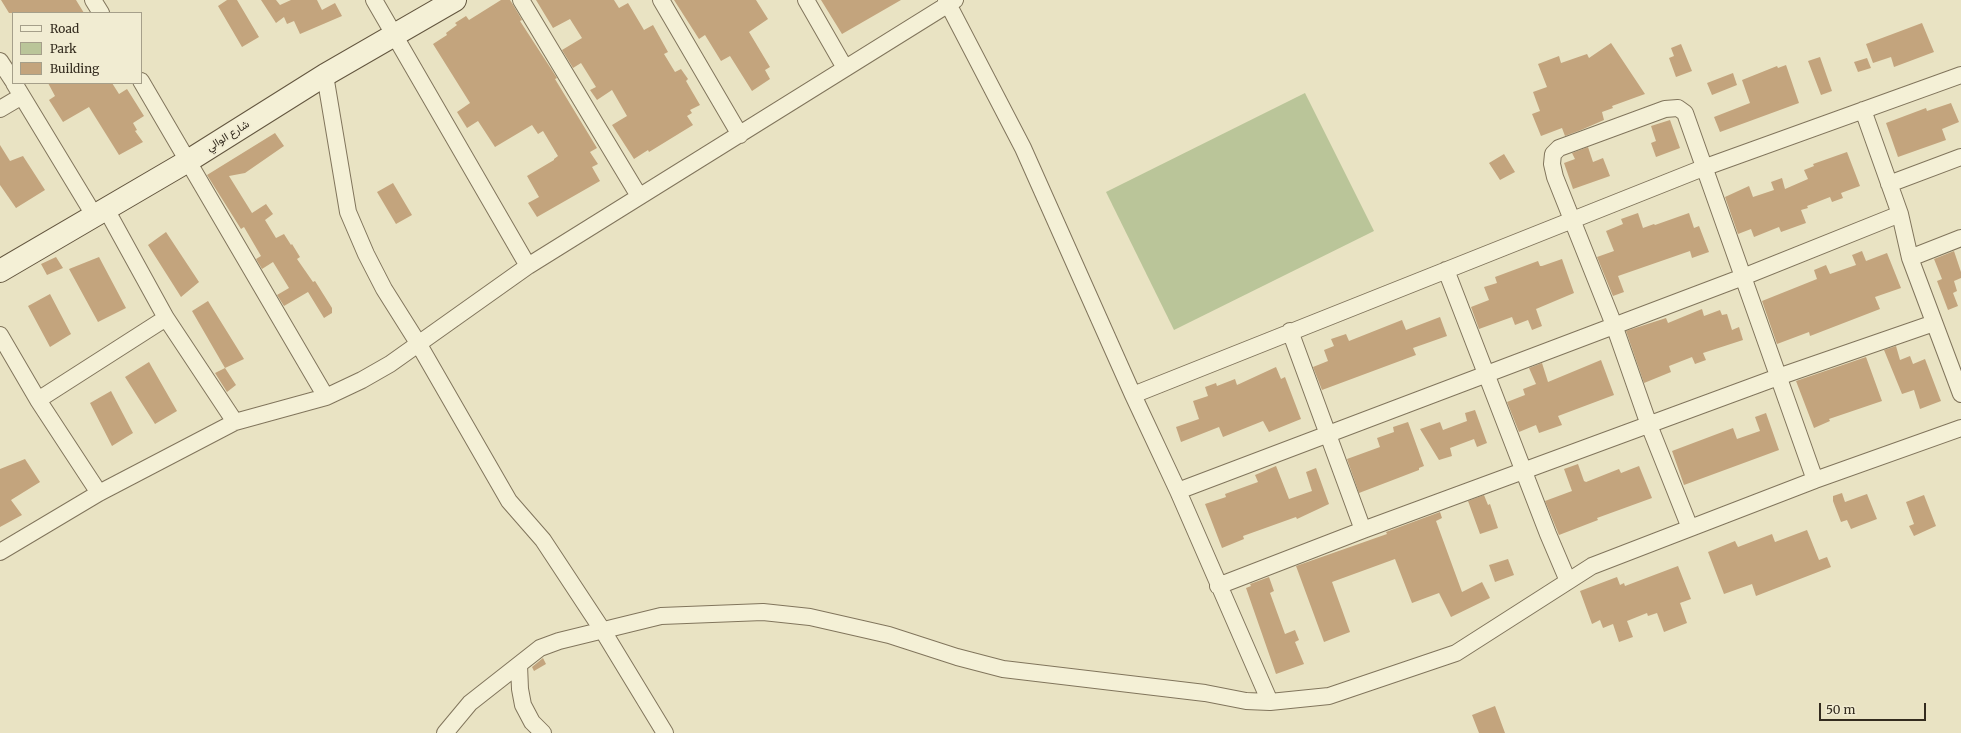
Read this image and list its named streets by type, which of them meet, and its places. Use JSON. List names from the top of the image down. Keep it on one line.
{"streets":{"main road":["شارع الوالي"]},"legend":["Road","Park","Building"],"scale_bar":"50 m"}
